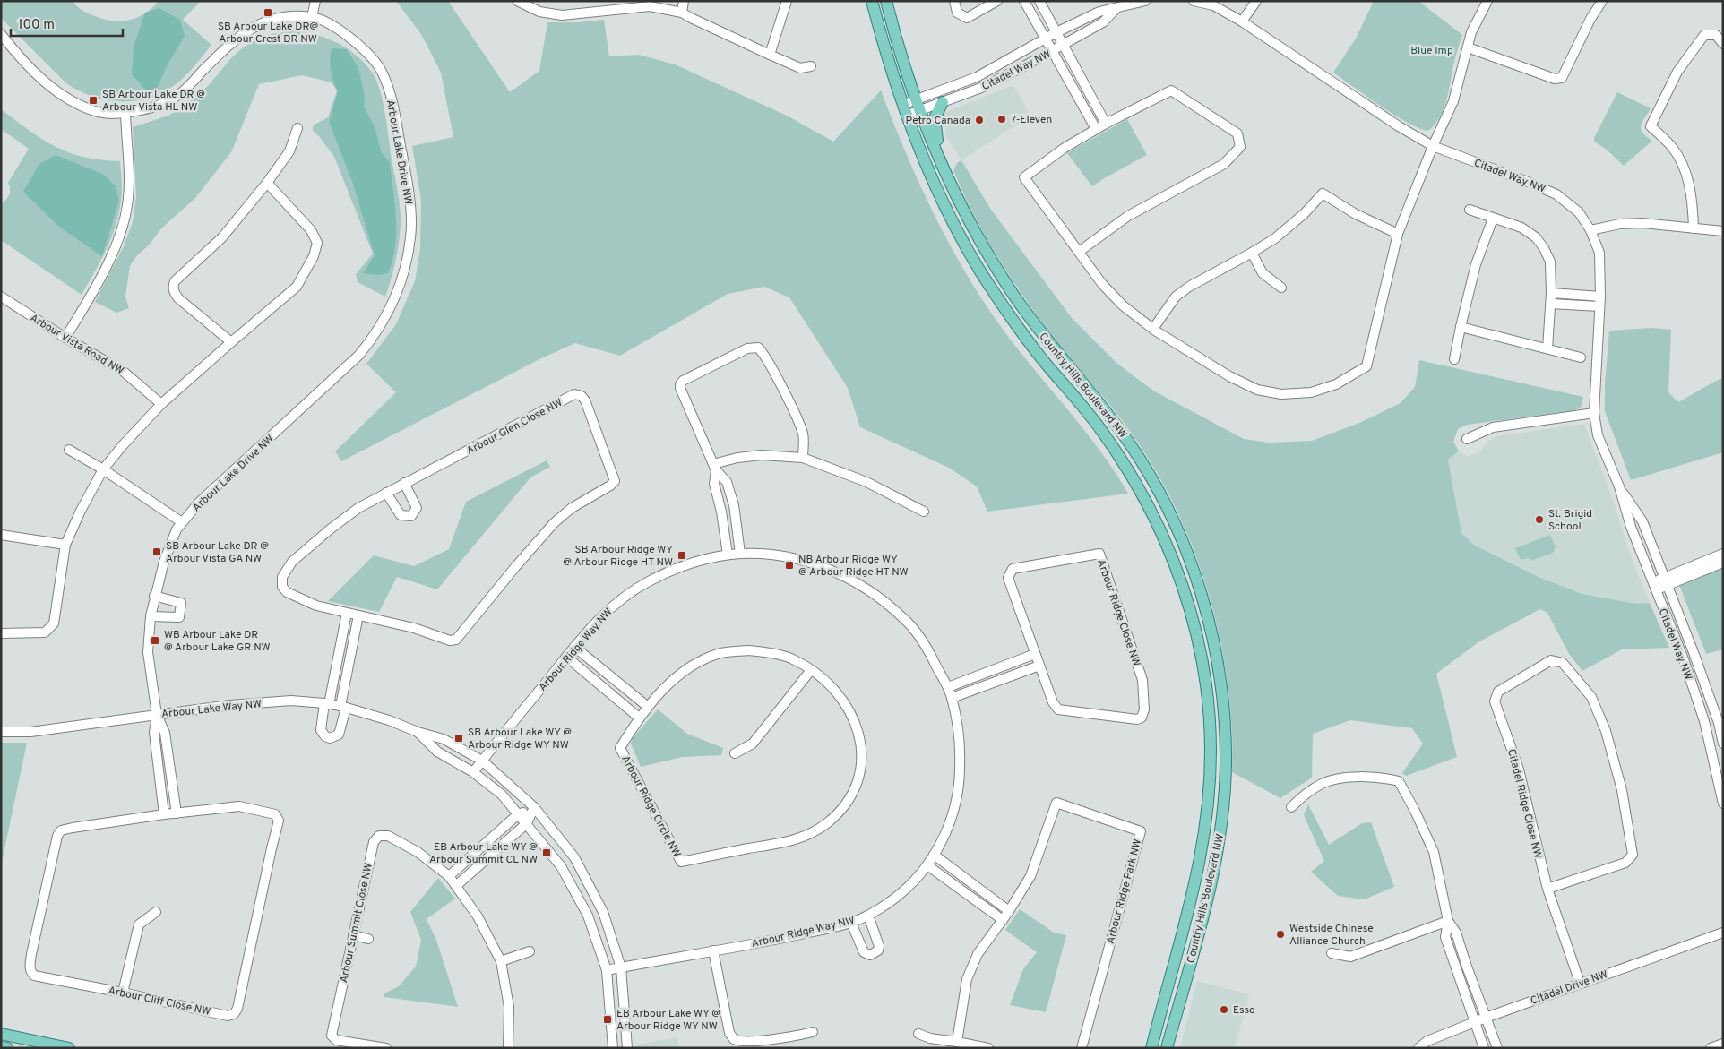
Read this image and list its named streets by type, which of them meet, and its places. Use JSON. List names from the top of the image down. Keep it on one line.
{"streets":{"main road":["Country Hills Boulevard NW"],"street":["Citadel Way NW","Arbour Lake Drive NW","Arbour Vista Road NW","Arbour Glen Close NW","Arbour Ridge Close NW","Arbour Ridge Way NW","Arbour Lake Way NW","Citadel Ridge Close NW","Arbour Ridge Circle NW","Arbour Ridge Park NW","Arbour Summit Close NW","Citadel Drive NW","Arbour Cliff Close NW"]},"crossings":[["Citadel Way NW","Country Hills Boulevard NW"],["Arbour Lake Drive NW","Arbour Lake Way NW"],["Arbour Ridge Way NW","Arbour Lake Way NW"],["Citadel Ridge Close NW","Citadel Drive NW"]],"parks":["Blue Imp"],"places":{"transit":["SB Arbour Lake DR@ Arbour Crest DR NW","SB Arbour Lake DR @ Arbour Vista HL NW","SB Arbour Lake DR @ Arbour Vista GA NW","SB Arbour Ridge WY @ Arbour Ridge HT NW","NB Arbour Ridge WY @ Arbour Ridge HT NW","WB Arbour Lake DR @ Arbour Lake GR NW","SB Arbour Lake WY @ Arbour Ridge WY NW","EB Arbour Lake WY @ Arbour Summit CL NW","EB Arbour Lake WY @ Arbour Ridge WY NW"],"other":["7-Eleven","Petro Canada","St. Brigid School","Westside Chinese Alliance Church","Esso"]},"scale_bar":"100 m"}
